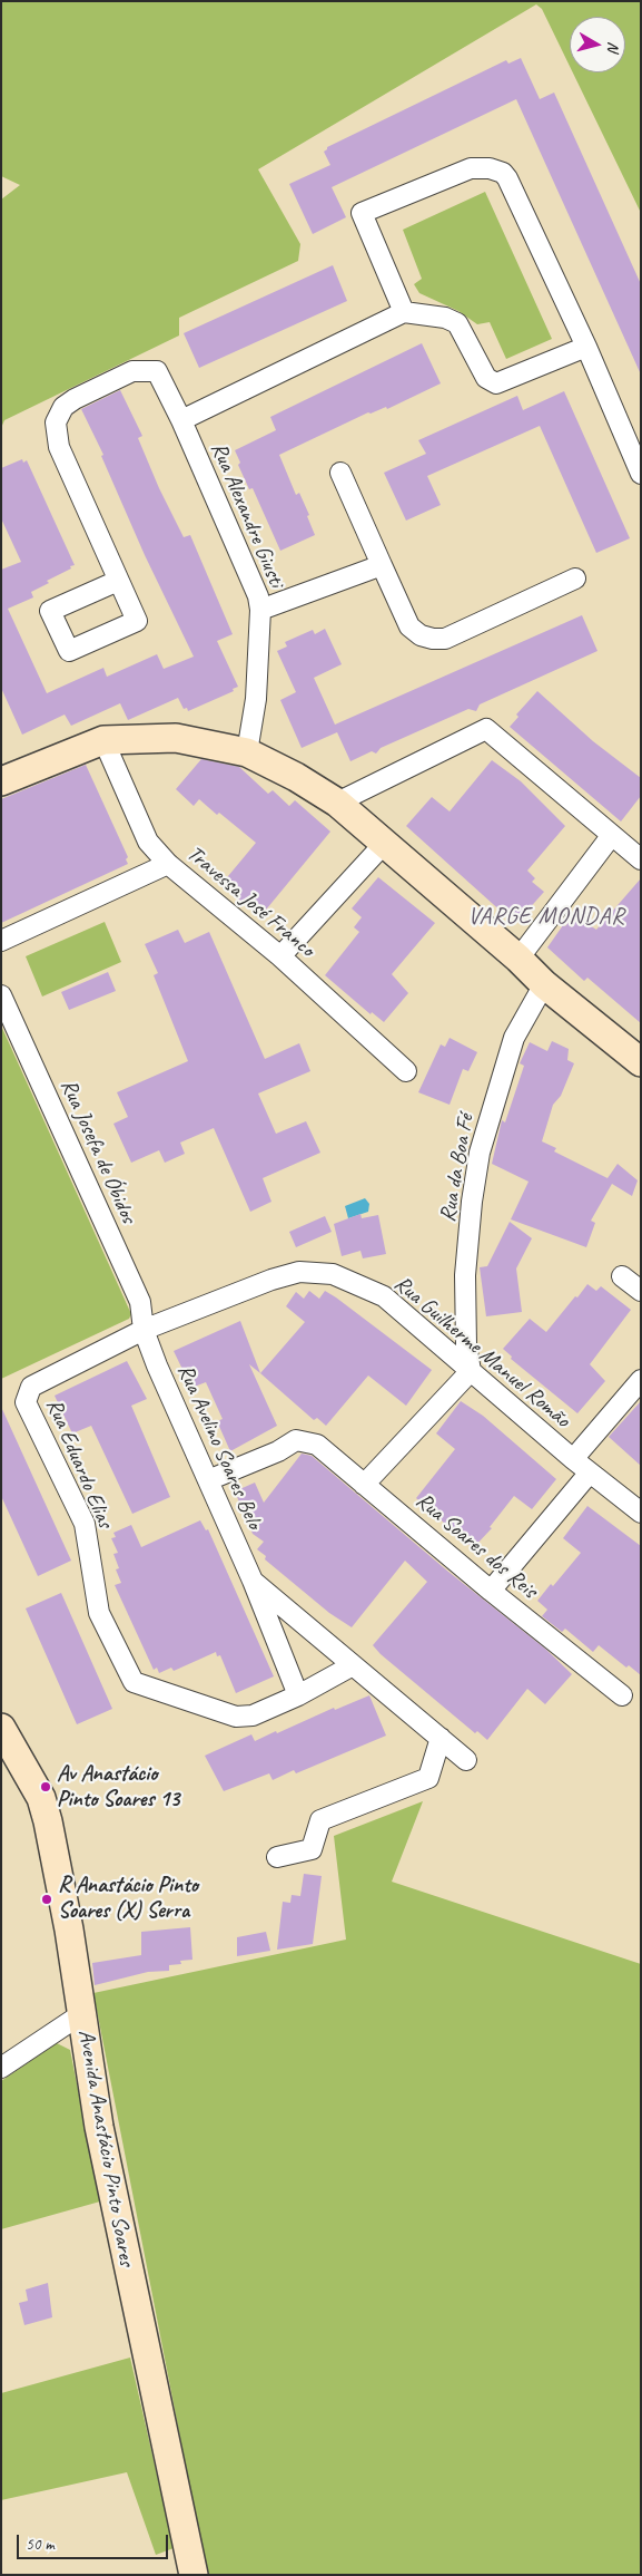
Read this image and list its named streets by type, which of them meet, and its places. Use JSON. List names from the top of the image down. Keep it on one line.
{"streets":{"street":["Rua Alexandre Giusti","Travessa José Franco","Rua Josefa de Óbidos","Rua da Boa Fé","Rua Guilherme Manuel Romão","Rua Avelino Soares Belo","Rua Eduardo Elias","Rua Soares dos Reis","Avenida Anastácio Pinto Soares"]},"crossings":[["Rua Josefa de Óbidos","Rua Guilherme Manuel Romão"],["Rua Josefa de Óbidos","Rua Avelino Soares Belo"],["Rua da Boa Fé","Rua Guilherme Manuel Romão"],["Rua Guilherme Manuel Romão","Rua Avelino Soares Belo"],["Rua Guilherme Manuel Romão","Rua Eduardo Elias"],["Rua Avelino Soares Belo","Rua Eduardo Elias"],["Rua Avelino Soares Belo","Rua Soares dos Reis"]],"districts":["VARGE MONDAR"],"places":["Av Anastácio Pinto Soares 13","R Anastácio Pinto Soares (X) Serra"],"scale_bar":"50 m","north":"right"}
